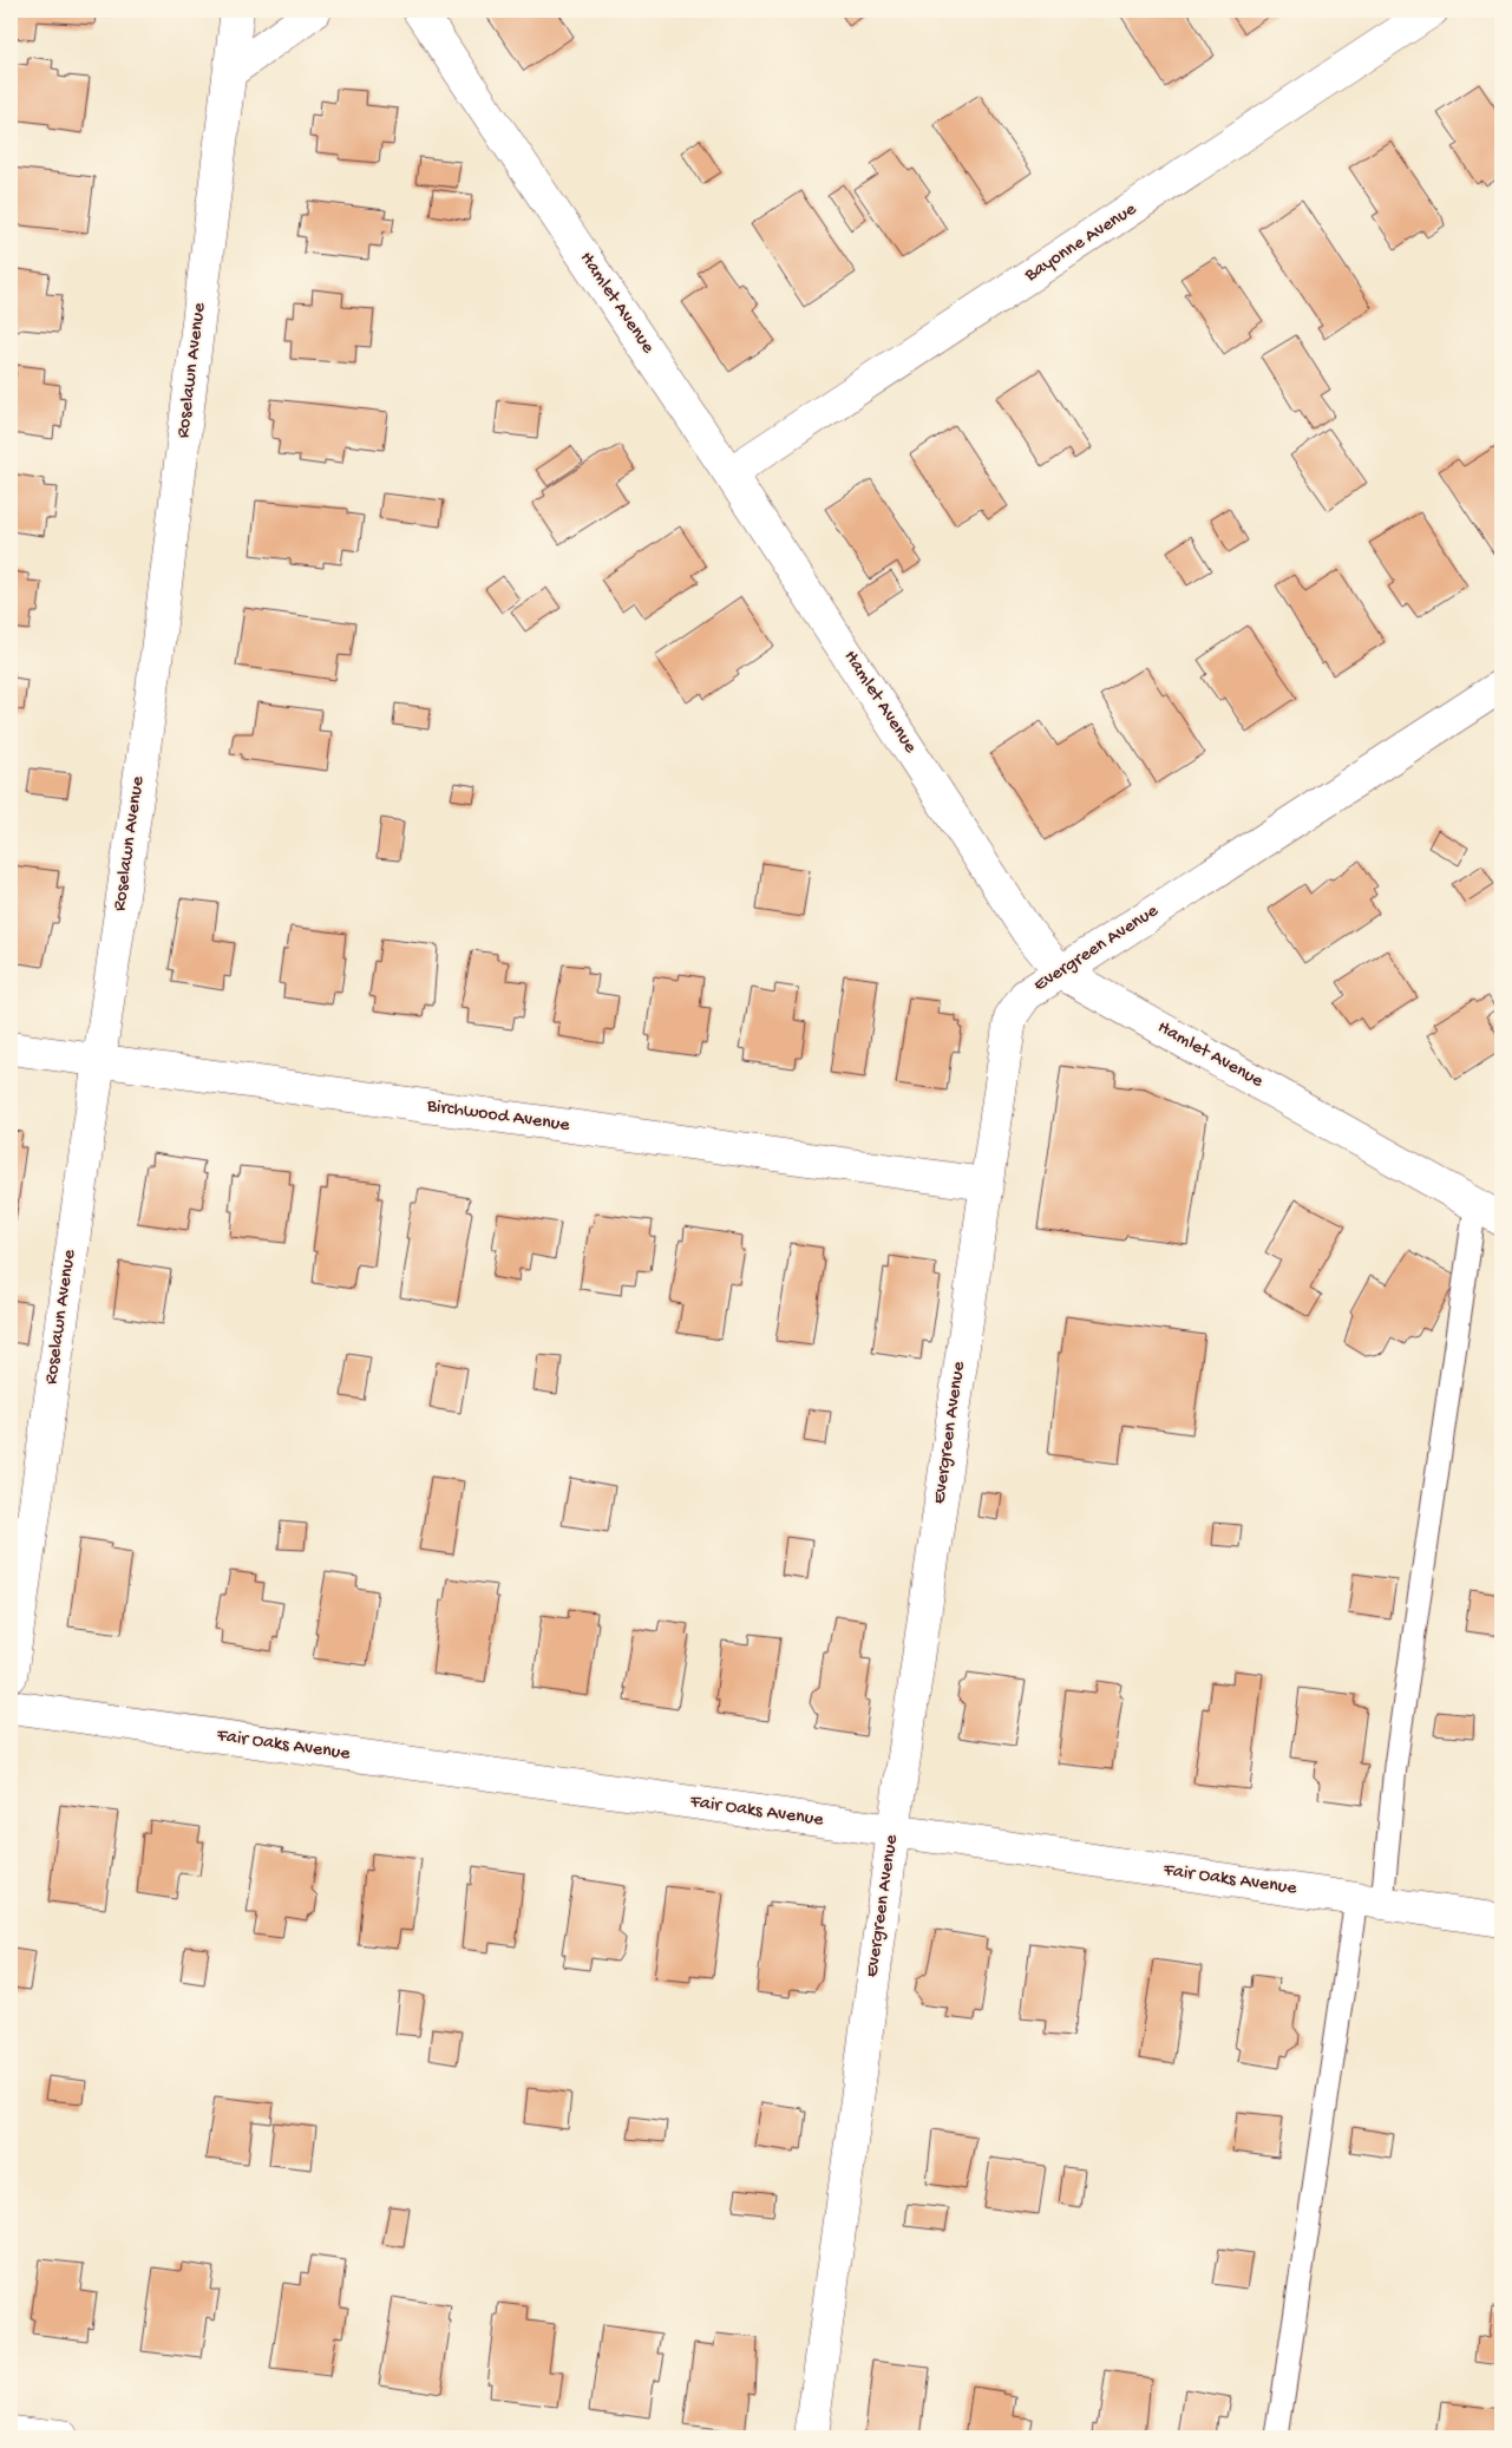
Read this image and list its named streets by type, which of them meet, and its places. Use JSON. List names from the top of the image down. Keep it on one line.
{"streets":{"street":["Bayonne Avenue","Hamlet Avenue","Roselawn Avenue","Evergreen Avenue","Birchwood Avenue","Fair Oaks Avenue"]},"crossings":[["Bayonne Avenue","Hamlet Avenue"],["Hamlet Avenue","Evergreen Avenue"],["Roselawn Avenue","Birchwood Avenue"],["Evergreen Avenue","Birchwood Avenue"],["Evergreen Avenue","Fair Oaks Avenue"]]}
